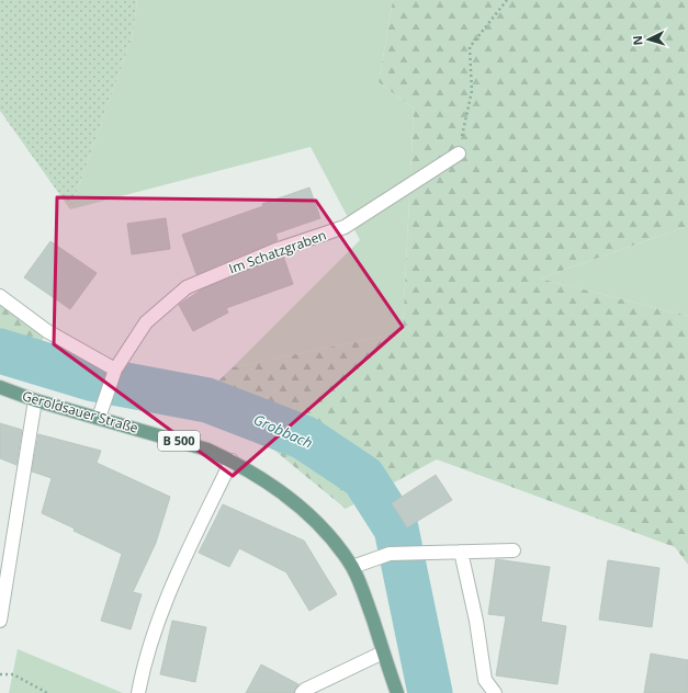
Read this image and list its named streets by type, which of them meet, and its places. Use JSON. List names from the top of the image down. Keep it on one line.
{"streets":{"main road":["Geroldsauer Straße","B 500"],"lane":["Im Schatzgraben"]},"crossings":[["Im Schatzgraben","Geroldsauer Straße"]],"water":["Grobbach"],"north":"left"}
